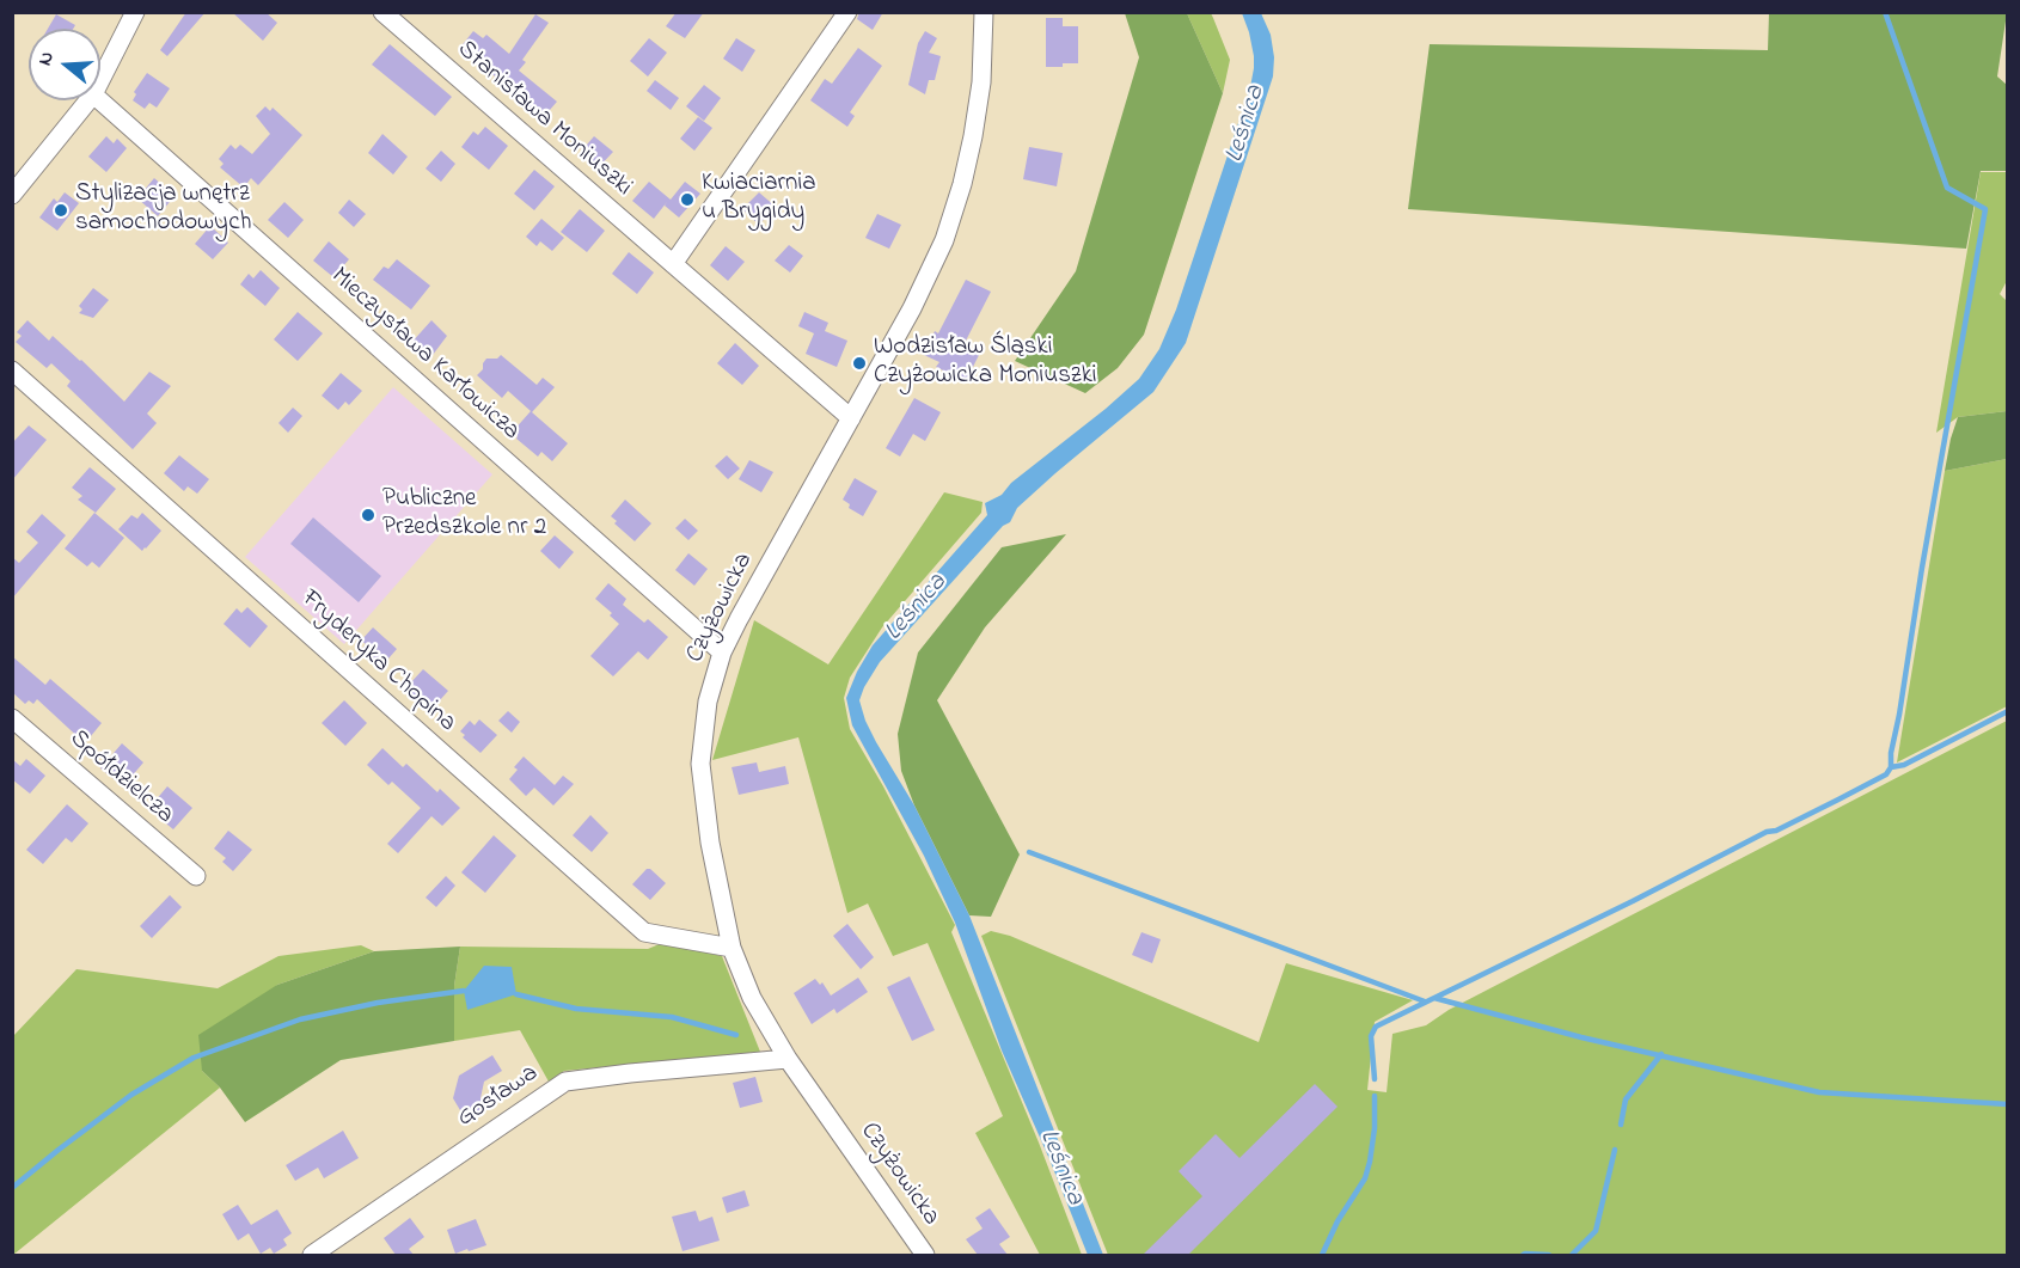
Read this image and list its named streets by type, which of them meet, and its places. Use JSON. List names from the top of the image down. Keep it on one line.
{"streets":{"street":["Stanisława Moniuszki","Mieczysława Karłowicza","Czyżowicka","Fryderyka Chopina","Spółdzielcza","Gosława"]},"crossings":[["Stanisława Moniuszki","Czyżowicka"],["Mieczysława Karłowicza","Czyżowicka"],["Czyżowicka","Fryderyka Chopina"],["Czyżowicka","Gosława"]],"water":["Leśnica"],"places":["Kwiaciarnia u Brygidy","Stylizacja wnętrz samochodowych","Wodzisław Śląski Czyżowicka Moniuszki","Publiczne Przedszkole nr 2"],"north":"left"}
